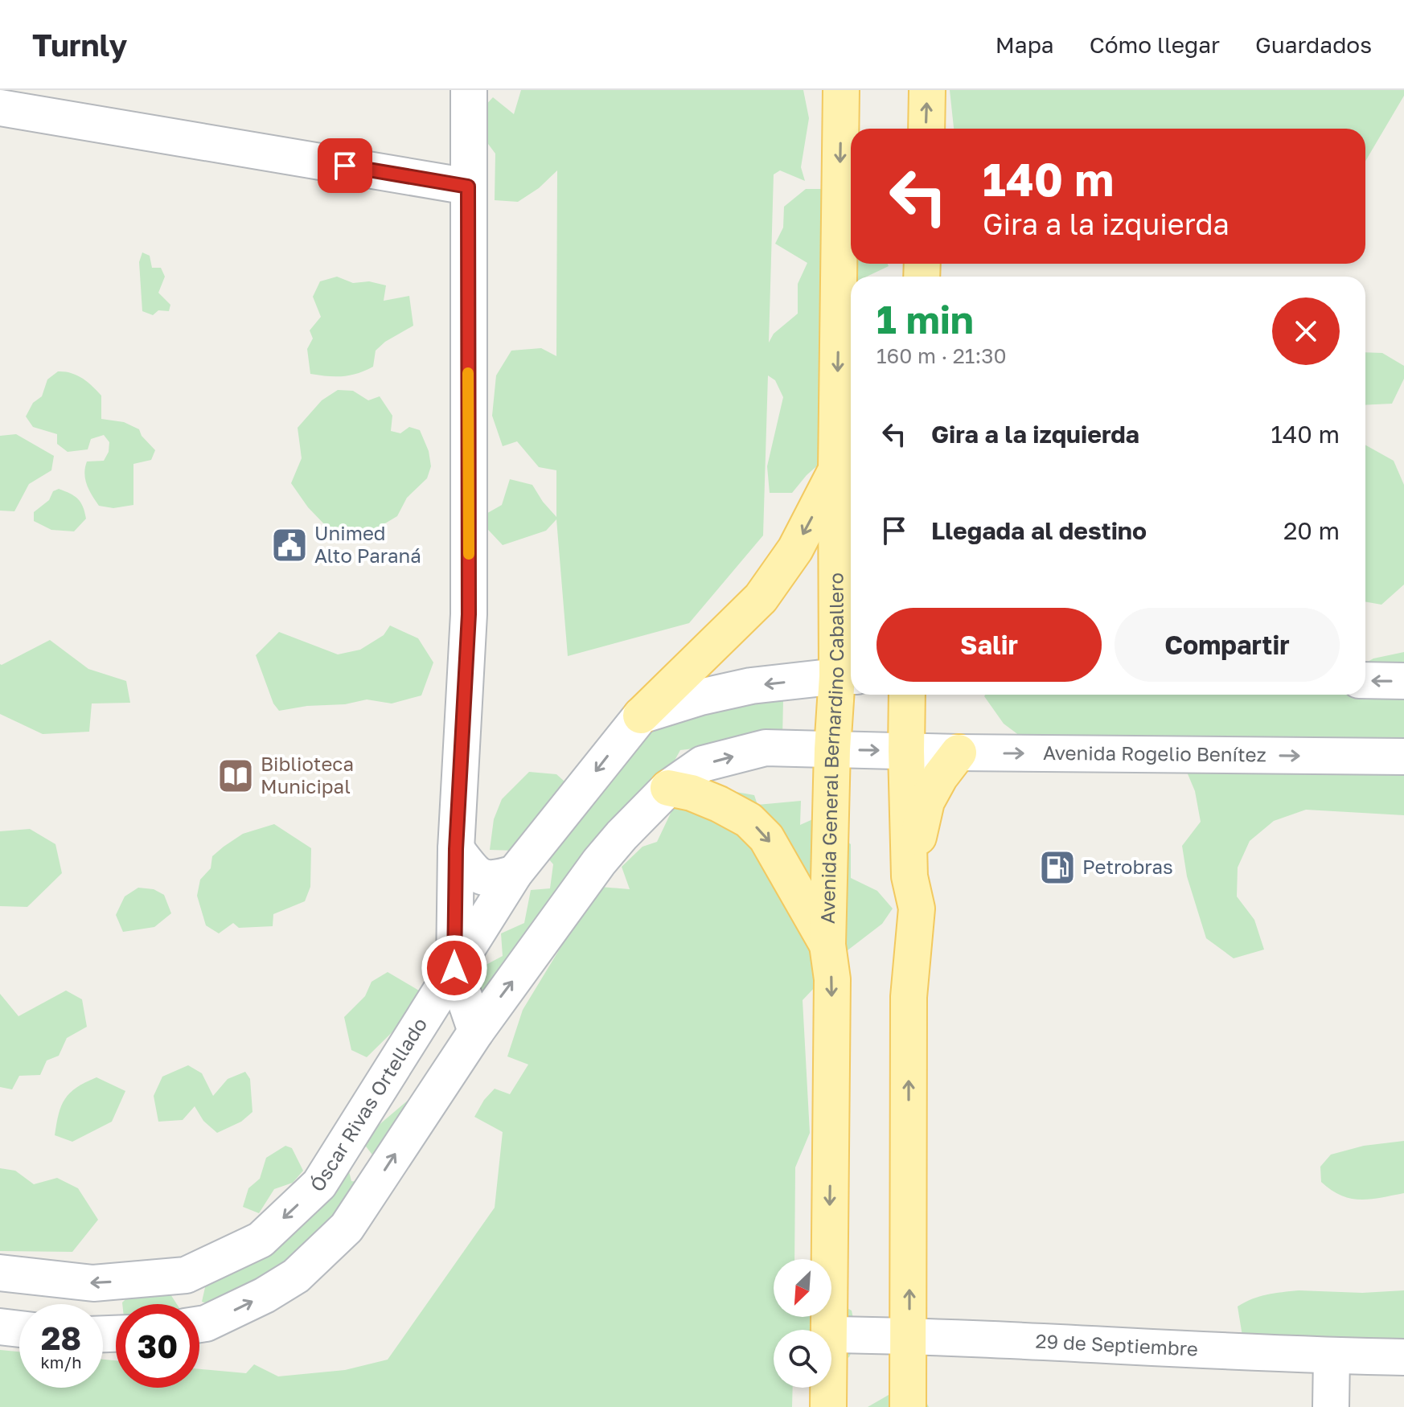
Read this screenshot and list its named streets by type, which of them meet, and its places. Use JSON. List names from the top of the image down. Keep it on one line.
{"streets":{"main road":["Avenida General Bernardino Caballero"],"street":["Avenida Rogelio Benítez","Óscar Rivas Ortellado","29 de Septiembre"]},"crossings":[["Avenida General Bernardino Caballero","Avenida Rogelio Benítez"]],"one_way":["Avenida Rogelio Benítez"],"places":{"public building":["Unimed Alto Paraná"],"library":["Biblioteca Municipal"],"fuel station":["Petrobras"]},"north":"bottom left","page":{"header":"Turnly","nav":["Mapa","Cómo llegar","Guardados"],"turn":["140 m","Gira a la izquierda"],"heading":["1 min","160 m · 21:30"],"list":[{"name":"Gira a la izquierda","value":"140 m"},{"name":"Llegada al destino","value":"20 m"}],"buttons":["Salir","Compartir"],"speed":"28 km/h","limit":"30"}}
